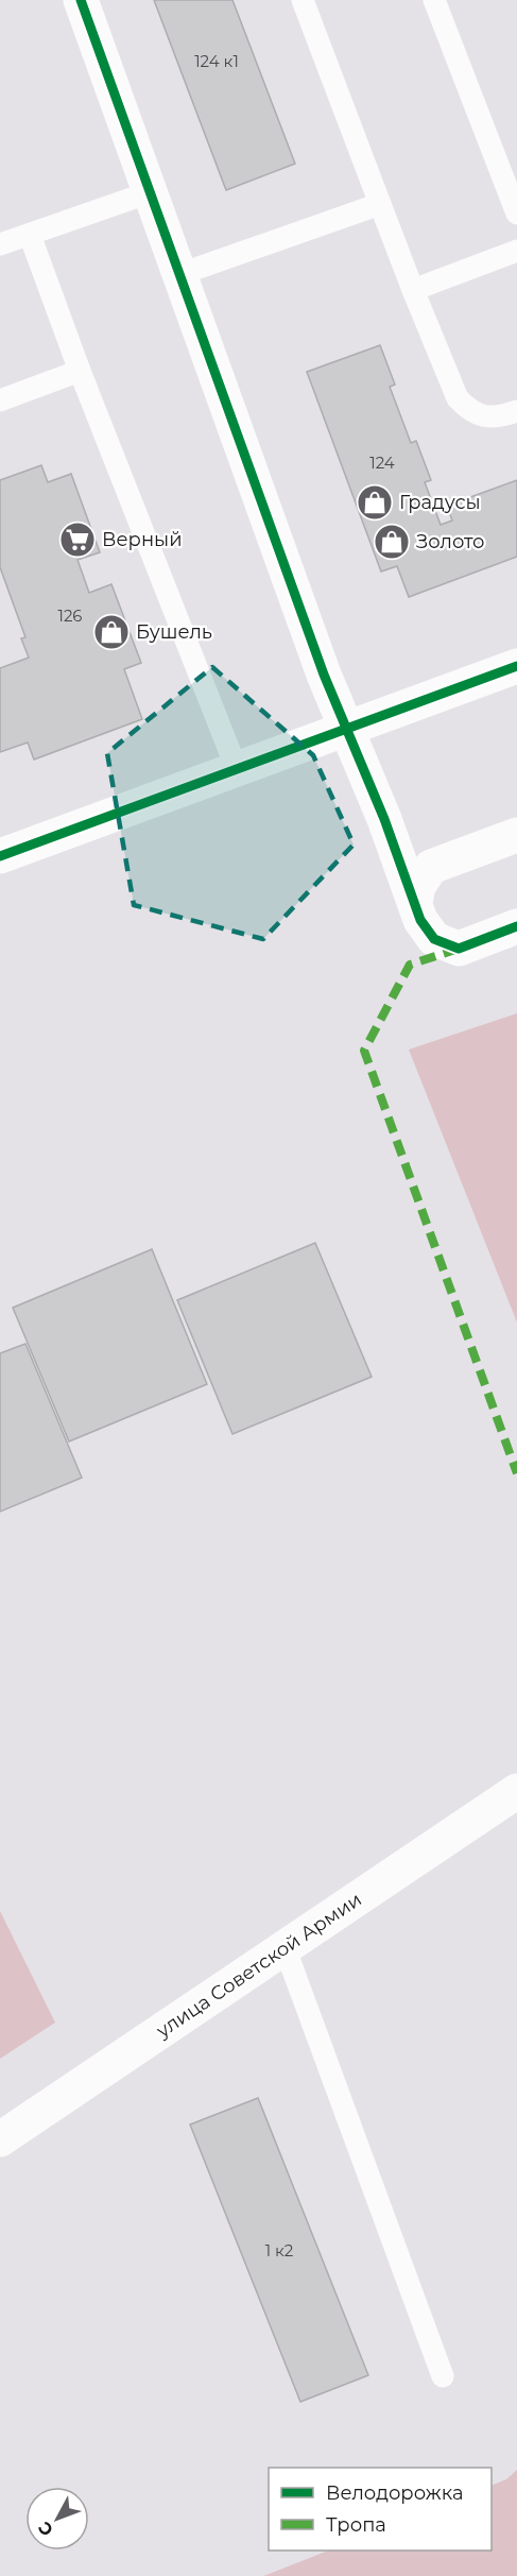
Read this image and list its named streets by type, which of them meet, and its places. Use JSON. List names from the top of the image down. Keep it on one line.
{"streets":{"street":["улица Советской Армии"]},"places":{"shop":["Градусы","Золото","Бушель"],"supermarket":["Верный"]},"house_numbers":["124 к1","124","126","1 к2"],"legend":["Велодорожка","Тропа"],"north":"bottom left"}
